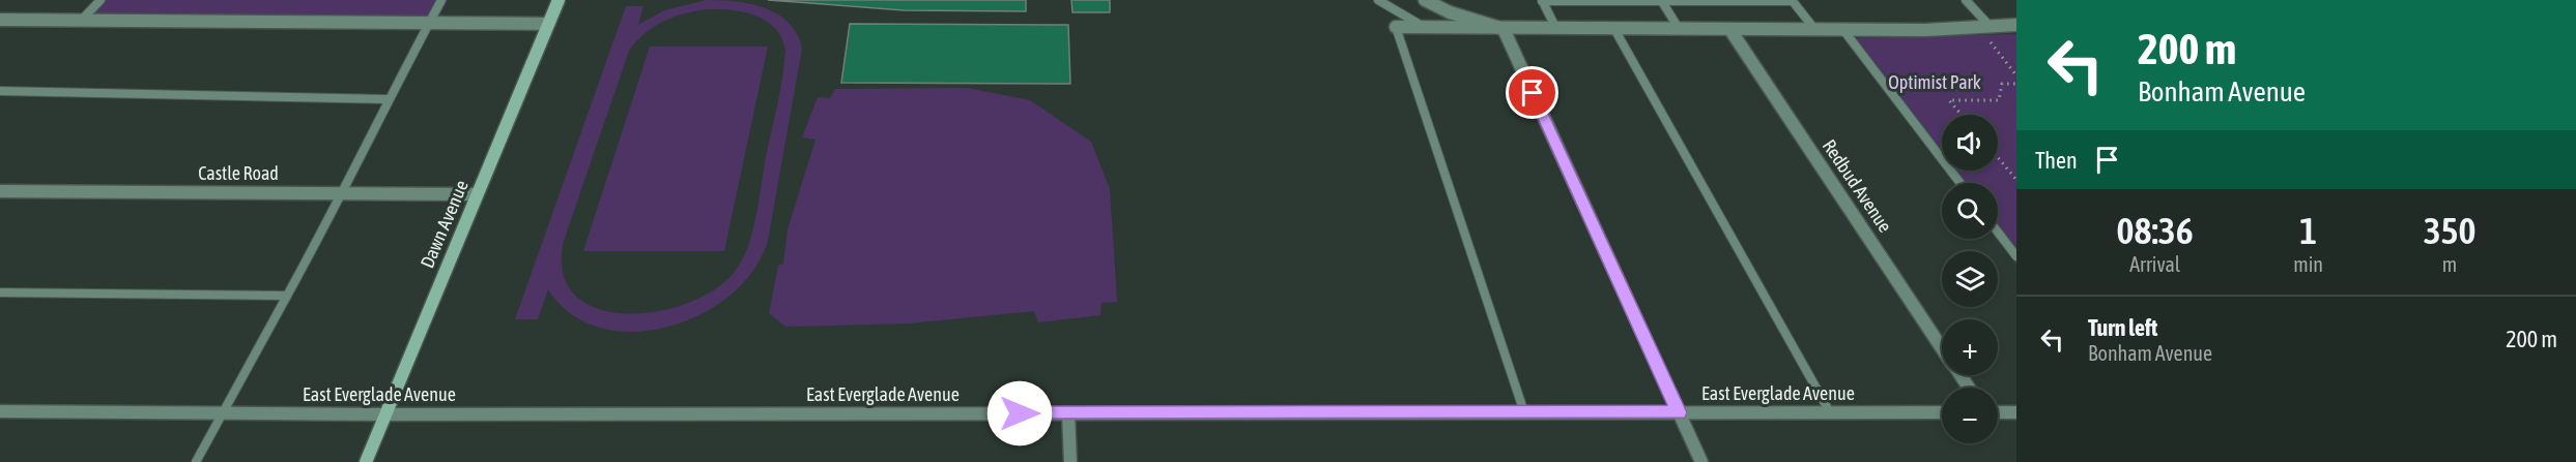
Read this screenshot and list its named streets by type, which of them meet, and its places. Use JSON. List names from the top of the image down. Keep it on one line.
{"streets":{"street":["Castle Road","Redbud Avenue","Dawn Avenue","East Everglade Avenue"]},"crossings":[["Castle Road","Dawn Avenue"],["Dawn Avenue","East Everglade Avenue"]],"parks":["Optimist Park"],"page":{"turn":["200 m","Bonham Avenue"],"map_buttons":["+","−"],"then":"Then","eta":["08:36","Arrival","1","min","350","m"],"list":[{"name":"Turn left","note":"Bonham Avenue","value":"200 m"}]}}
